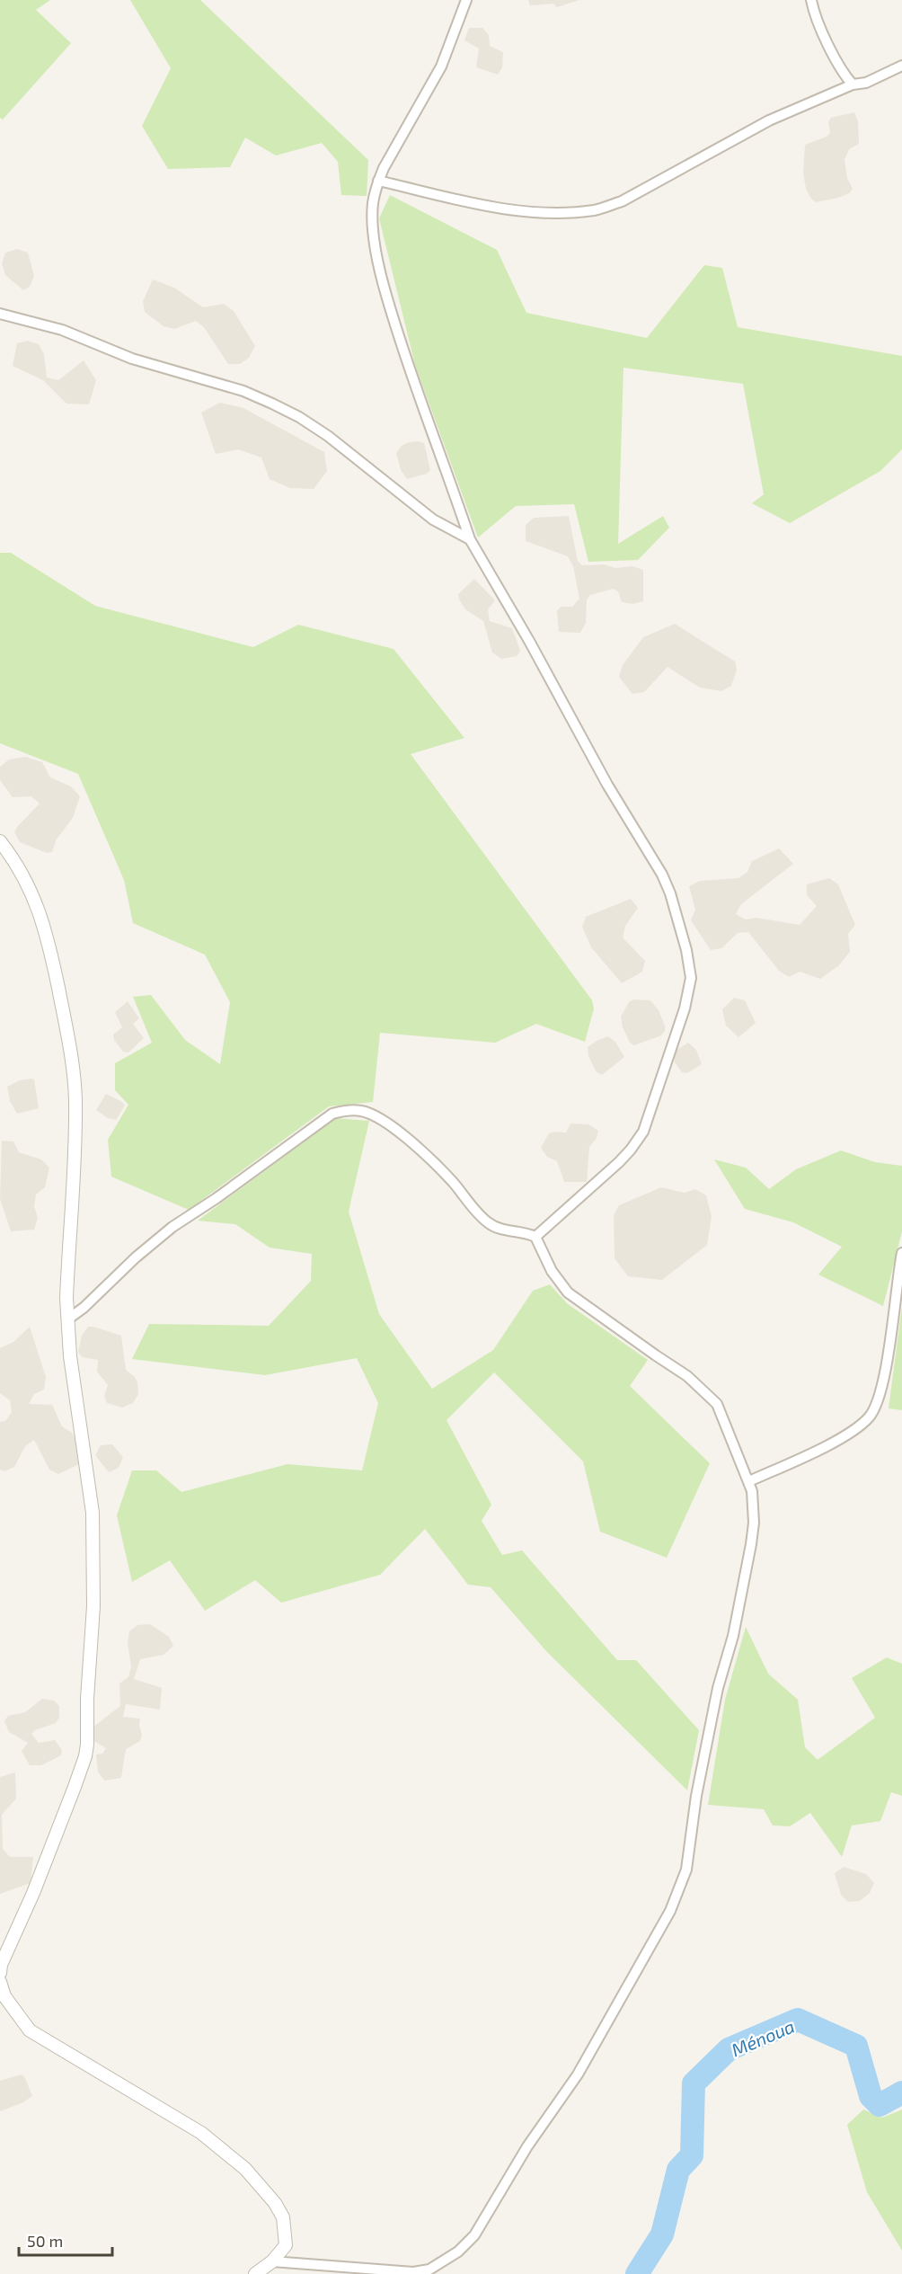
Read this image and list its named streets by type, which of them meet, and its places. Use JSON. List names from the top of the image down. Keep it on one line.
{"water":["Ménoua"],"scale_bar":"50 m"}
